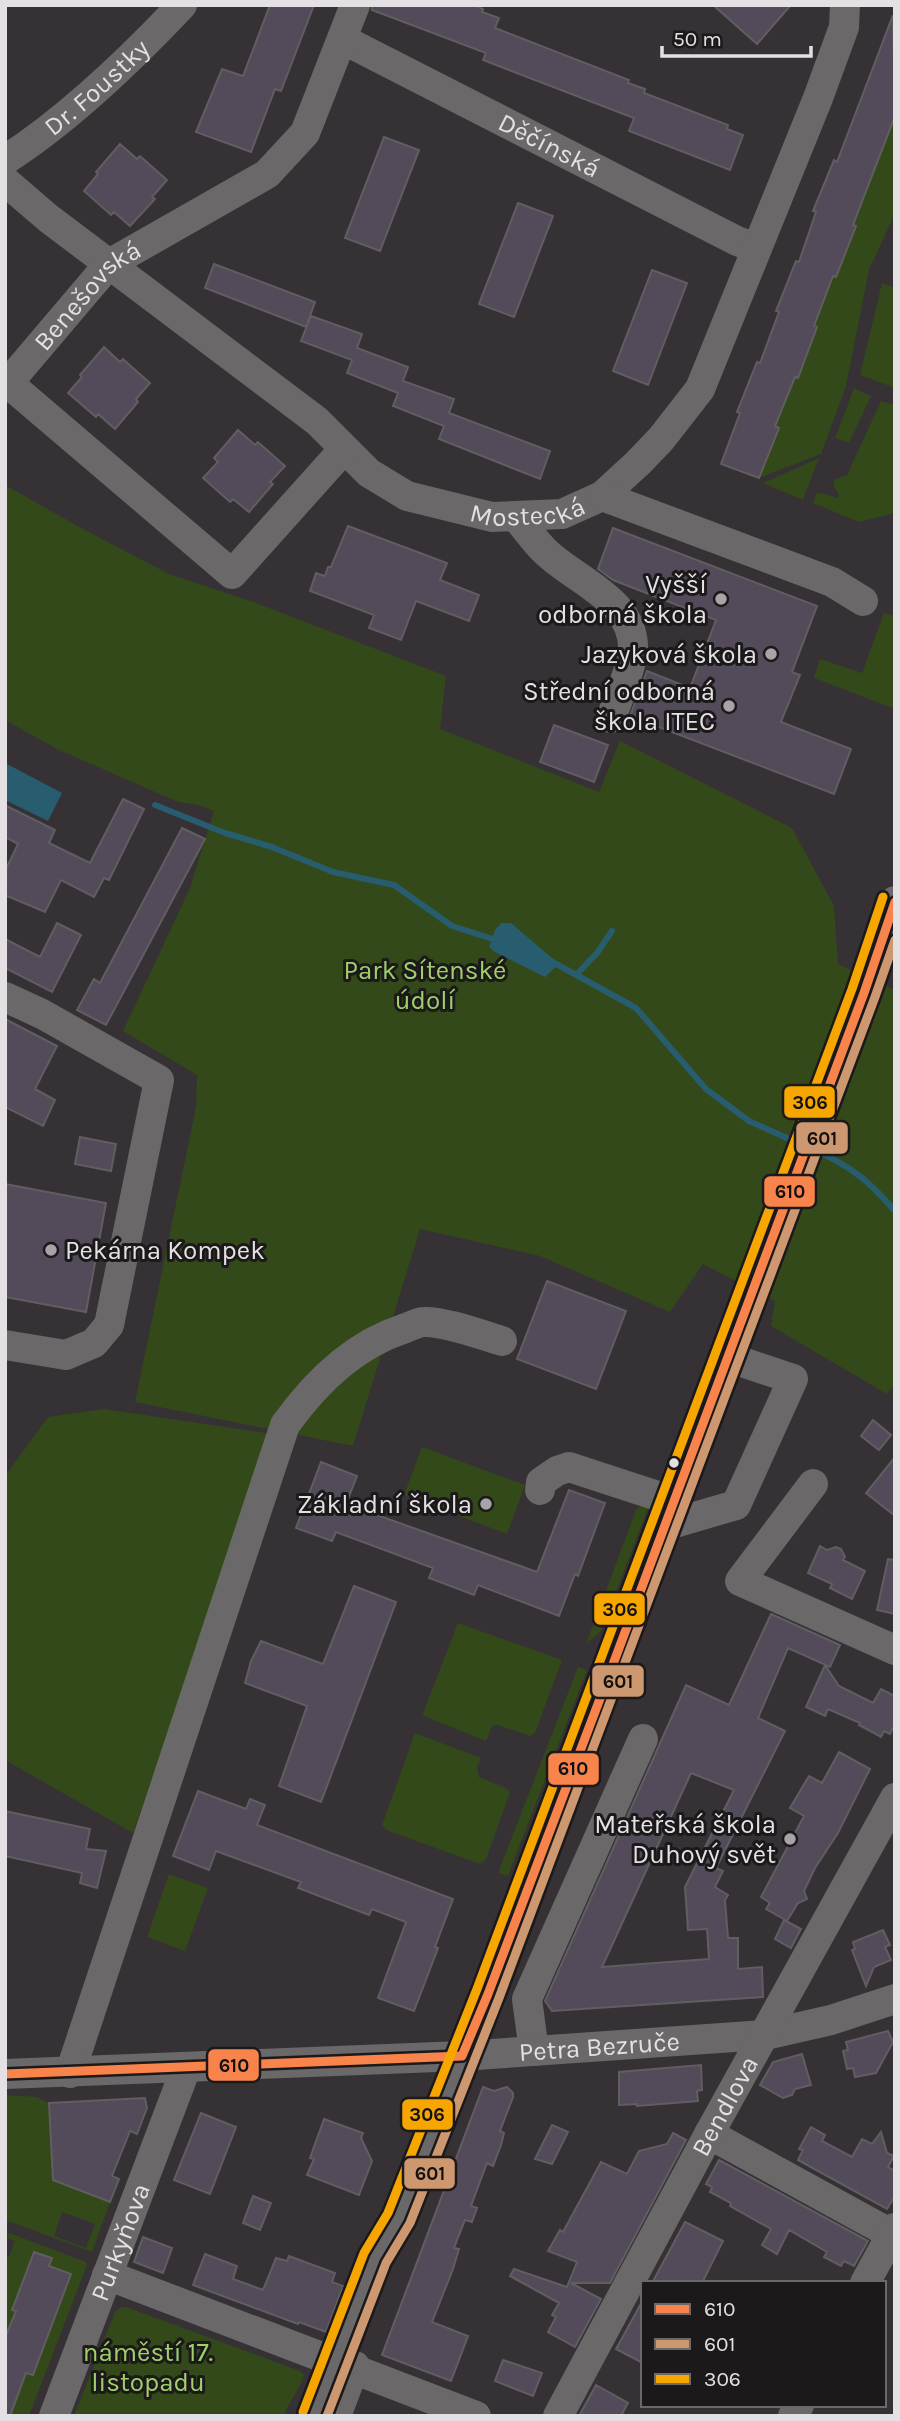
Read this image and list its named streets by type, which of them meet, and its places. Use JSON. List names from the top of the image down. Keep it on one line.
{"streets":{"street":["Dr. Foustky","Děčínská","Benešovská","Mostecká","Petra Bezruče","Bendlova","Purkyňova"]},"crossings":[["Děčínská","Benešovská"],["Děčínská","Mostecká"],["Benešovská","Mostecká"],["Petra Bezruče","Bendlova"],["Petra Bezruče","Purkyňova"]],"parks":["Park Sítenské údolí","náměstí 17. listopadu"],"places":["Vyšší odborná škola","Jazyková škola","Střední odborná škola ITEC","Pekárna Kompek","Základní škola","Mateřská škola Duhový svět"],"lines":["transit line 306","transit line 610","transit line 601"],"legend":["610","601","306"],"scale_bar":"50 m"}
